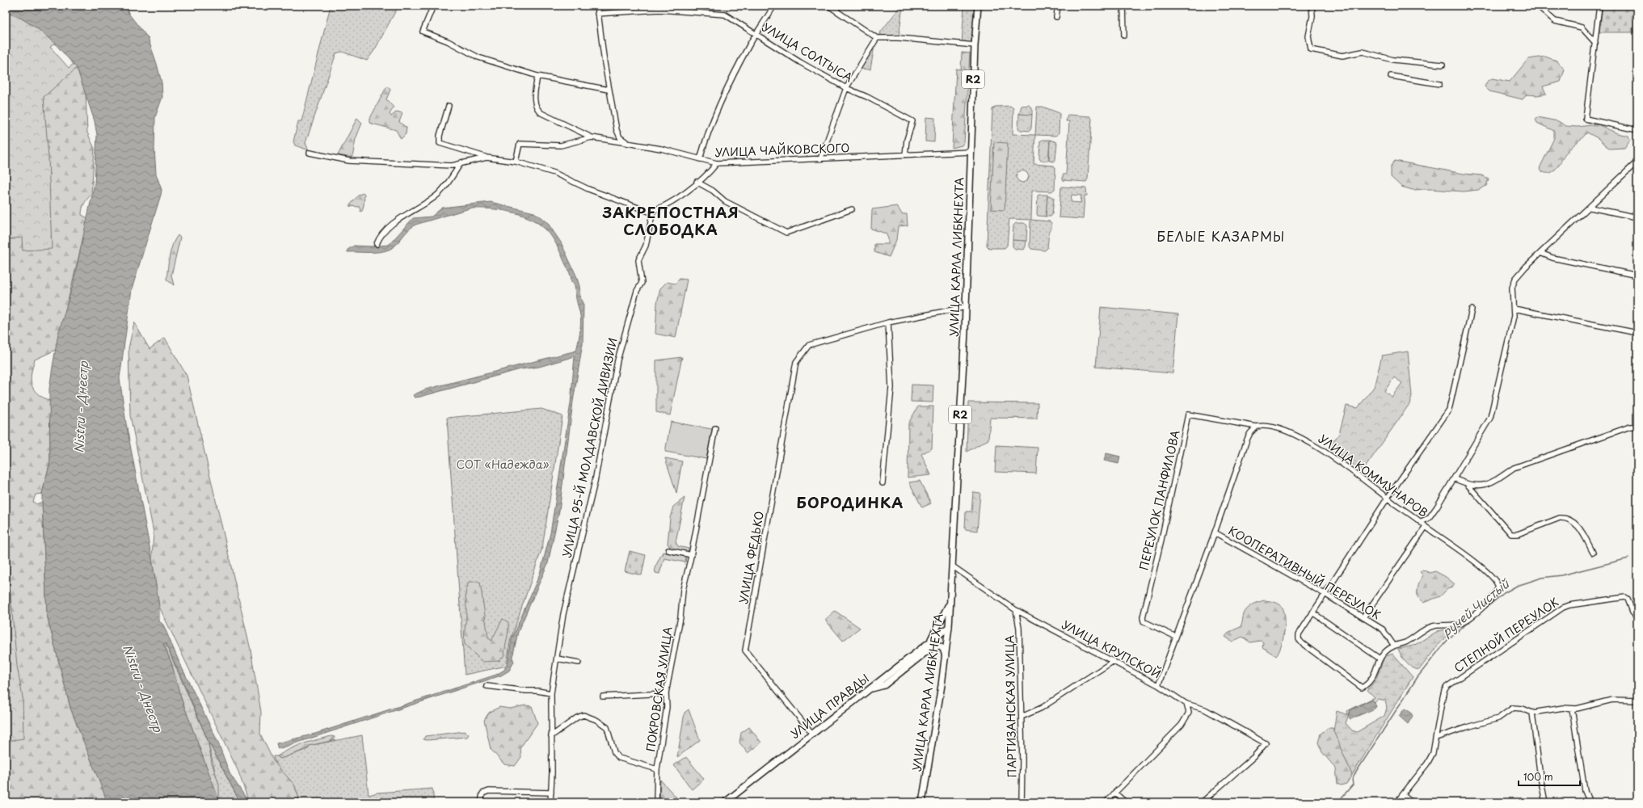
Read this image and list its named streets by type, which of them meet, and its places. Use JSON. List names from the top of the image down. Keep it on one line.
{"streets":{"main road":["R2","УЛИЦА КАРЛА ЛИБКНЕХТА","УЛИЦА ПРАВДЫ"],"street":["УЛИЦА СОЛТЫСА","УЛИЦА ЧАЙКОВСКОГО","УЛИЦА 95-Й МОЛДАВСКОЙ ДИВИЗИИ","УЛИЦА КОММУНАРОВ","ПЕРЕУЛОК ПАНФИЛОВА","УЛИЦА ФЕДЬКО","КООПЕРАТИВНЫЙ ПЕРЕУЛОК","СТЕПНОЙ ПЕРЕУЛОК","УЛИЦА КРУПСКОЙ","ПОКРОВСКАЯ УЛИЦА","ПАРТИЗАНСКАЯ УЛИЦА"]},"crossings":[["УЛИЦА СОЛТЫСА","УЛИЦА ЧАЙКОВСКОГО"],["УЛИЦА ЧАЙКОВСКОГО","УЛИЦА КАРЛА ЛИБКНЕХТА"],["УЛИЦА КАРЛА ЛИБКНЕХТА","УЛИЦА КРУПСКОЙ"],["УЛИЦА КАРЛА ЛИБКНЕХТА","УЛИЦА ПРАВДЫ"],["УЛИЦА КОММУНАРОВ","ПЕРЕУЛОК ПАНФИЛОВА"],["УЛИЦА КОММУНАРОВ","КООПЕРАТИВНЫЙ ПЕРЕУЛОК"],["УЛИЦА ФЕДЬКО","УЛИЦА ПРАВДЫ"],["УЛИЦА КРУПСКОЙ","ПАРТИЗАНСКАЯ УЛИЦА"]],"districts":["ЗАКРЕПОСТНАЯ СЛОБОДКА","БЕЛЫЕ КАЗАРМЫ","БОРОДИНКА"],"water":["Nistru - Днестр","ручей Чистый"],"parks":["СОТ «Надежда»"],"scale_bar":"100 m"}
